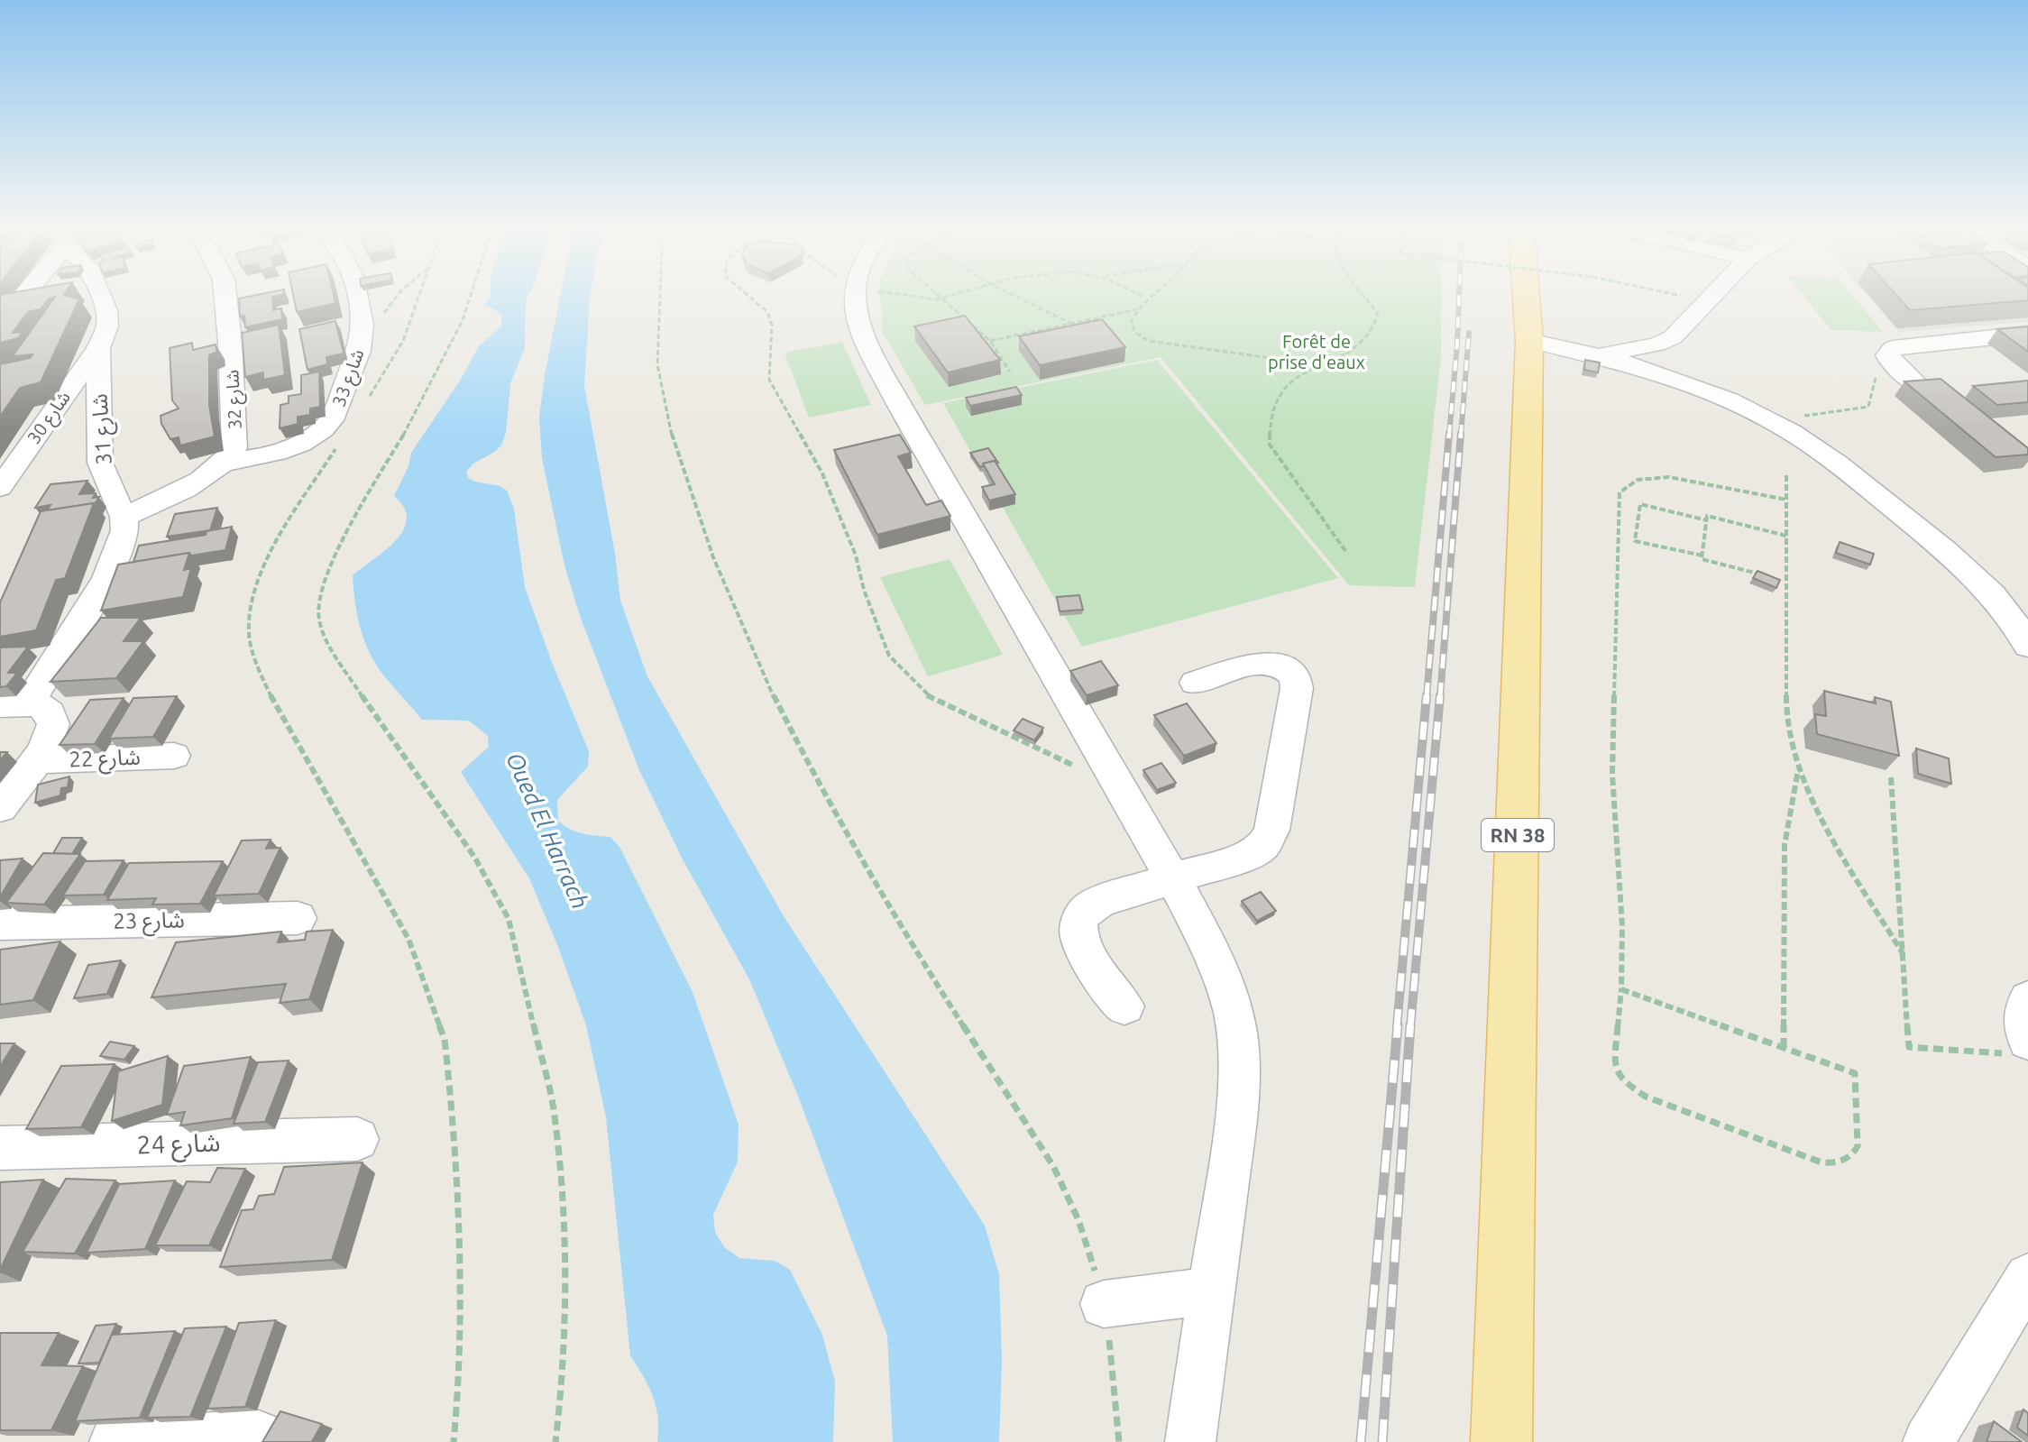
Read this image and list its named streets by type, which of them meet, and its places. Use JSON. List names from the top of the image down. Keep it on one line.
{"streets":{"main road":["RN 38"],"street":["شارع 33","شارع 32","شارع 30","شارع 31","شارع 22","شارع 23","شارع 24"]},"crossings":[["شارع 33","شارع 32"],["شارع 30","شارع 31"]],"water":["Oued El Harrach"],"parks":["Forêt de prise d'eaux"]}
